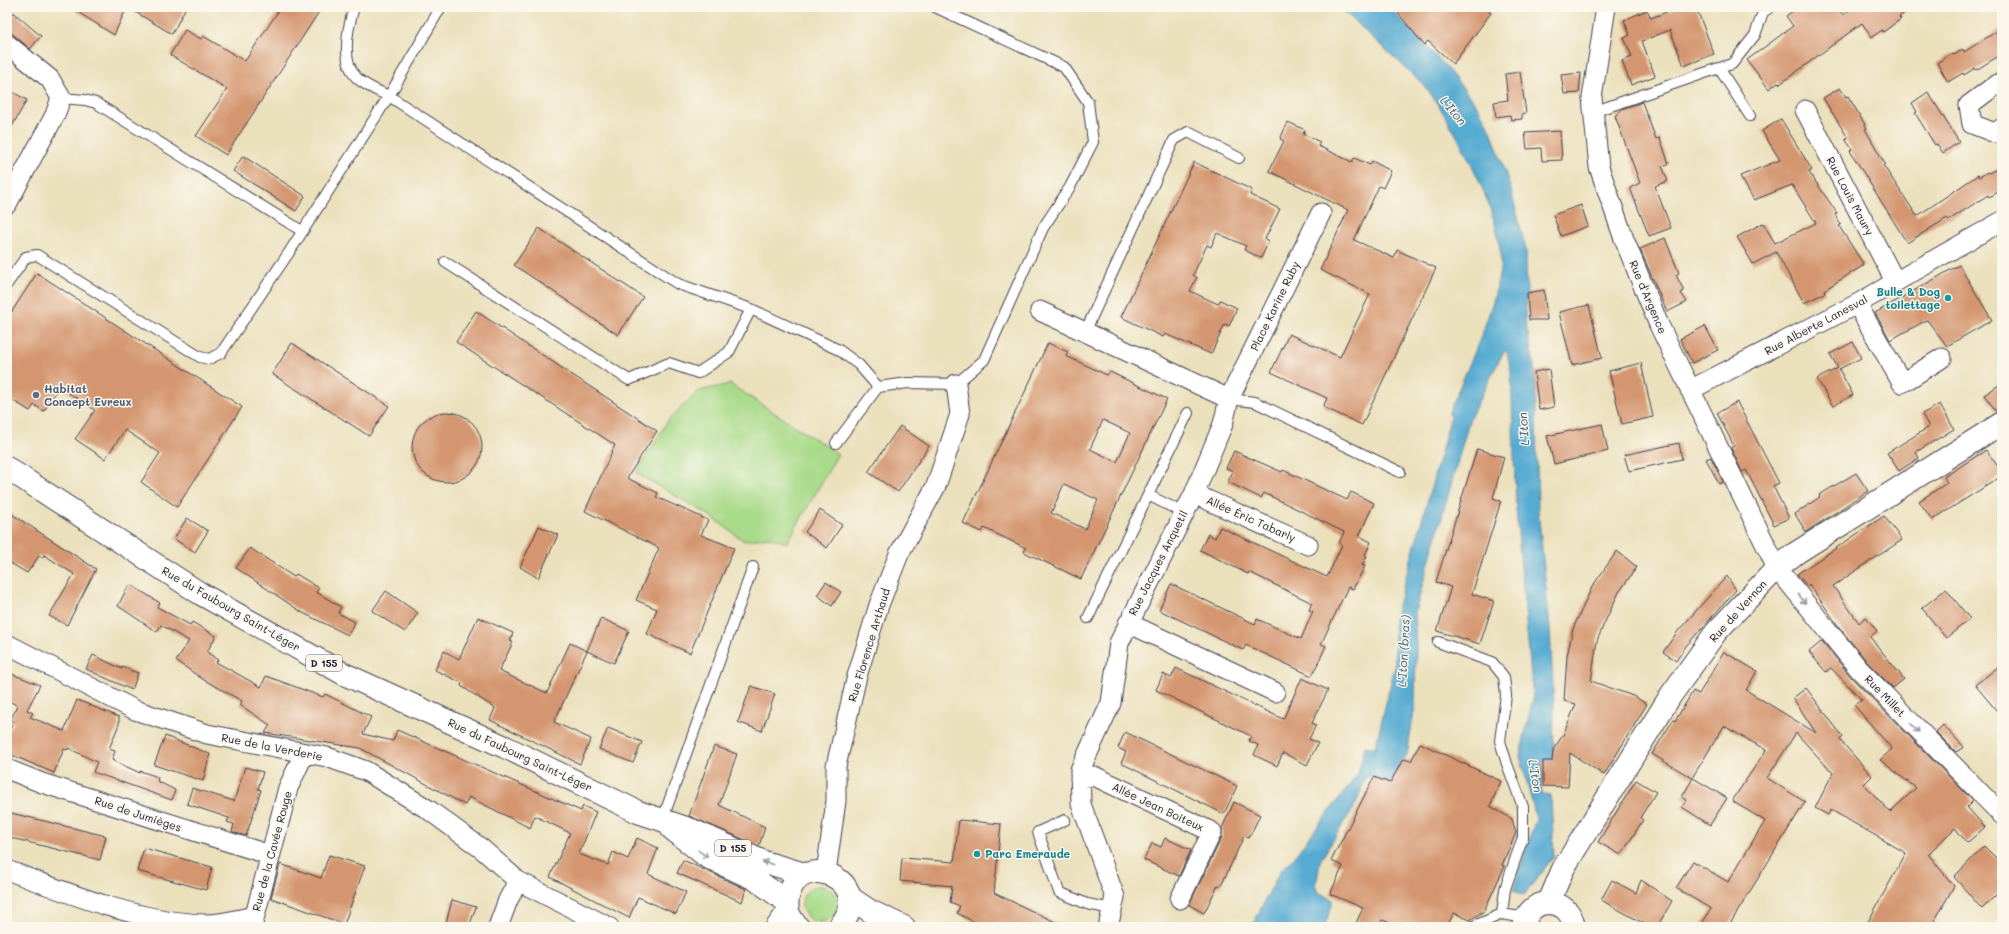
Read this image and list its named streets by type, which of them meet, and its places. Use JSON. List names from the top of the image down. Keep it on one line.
{"streets":{"main road":["Rue du Faubourg Saint-Léger","Rue de Vernon","D 155"],"street":["Rue Louis Maury","Rue d'Argence","Place Karine Ruby","Rue Alberte Lanesval","Allée Éric Tabarly","Rue Jacques Anquetil","Rue Florence Arthaud","Rue Millet","Rue de la Verderie","Allée Jean Boiteux","Rue de Jumièges","Rue de la Cavée Rouge"]},"crossings":[["Rue Louis Maury","Rue Alberte Lanesval"],["Rue d'Argence","Rue Alberte Lanesval"],["Rue d'Argence","Rue de Vernon"],["Rue d'Argence","Rue Millet"],["Place Karine Ruby","Rue Jacques Anquetil"],["Allée Éric Tabarly","Rue Jacques Anquetil"],["Rue Jacques Anquetil","Allée Jean Boiteux"],["Rue du Faubourg Saint-Léger","Rue Florence Arthaud"],["Rue de Vernon","Rue Millet"],["Rue de la Verderie","Rue de la Cavée Rouge"],["Rue de Jumièges","Rue de la Cavée Rouge"]],"one_way":["Rue Millet"],"water":["L'Iton","L'Iton (bras)"],"places":["Bulle & Dog toilettage","Habitat Concept Evreux","Parc Emeraude"]}
